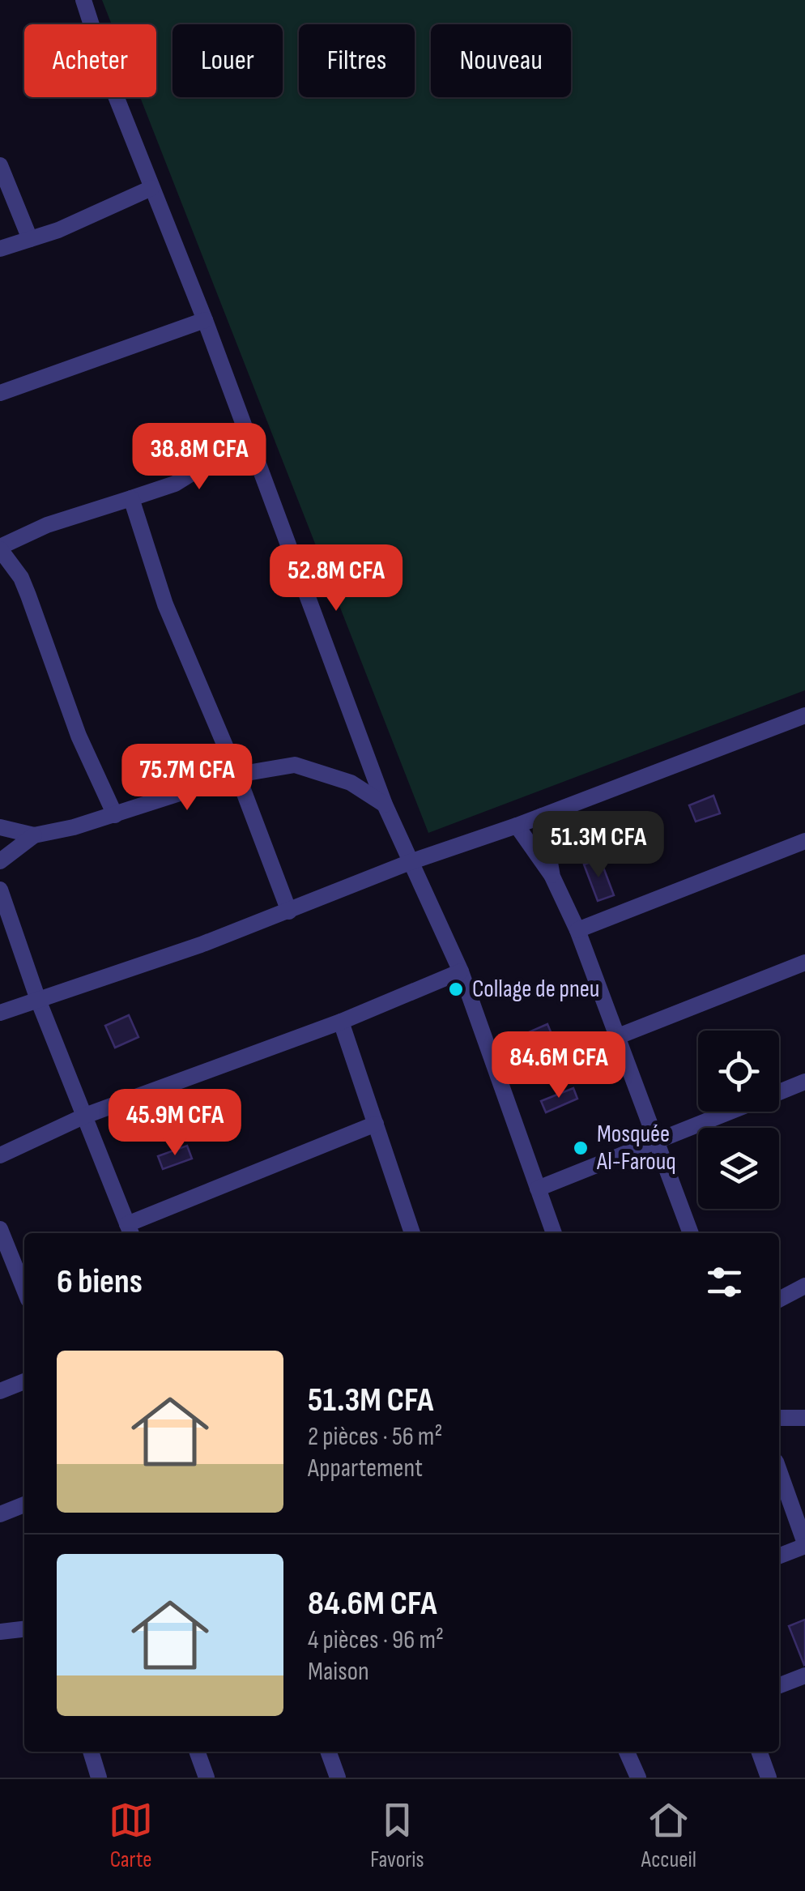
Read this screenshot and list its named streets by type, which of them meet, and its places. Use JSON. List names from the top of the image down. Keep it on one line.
{"places":["Collage de pneu","Mosquée Al-Farouq"],"page":{"chip":["Acheter","Louer","Filtres","Nouveau"],"price":["38.8M CFA","52.8M CFA","75.7M CFA","51.3M CFA","84.6M CFA","45.9M CFA"],"heading":"6 biens","list":[{"name":"51.3M CFA","note":"2 pièces · 56 m² · Appartement"},{"name":"84.6M CFA","note":"4 pièces · 96 m² · Maison"}],"tabs":["Carte","Favoris","Accueil"]}}
